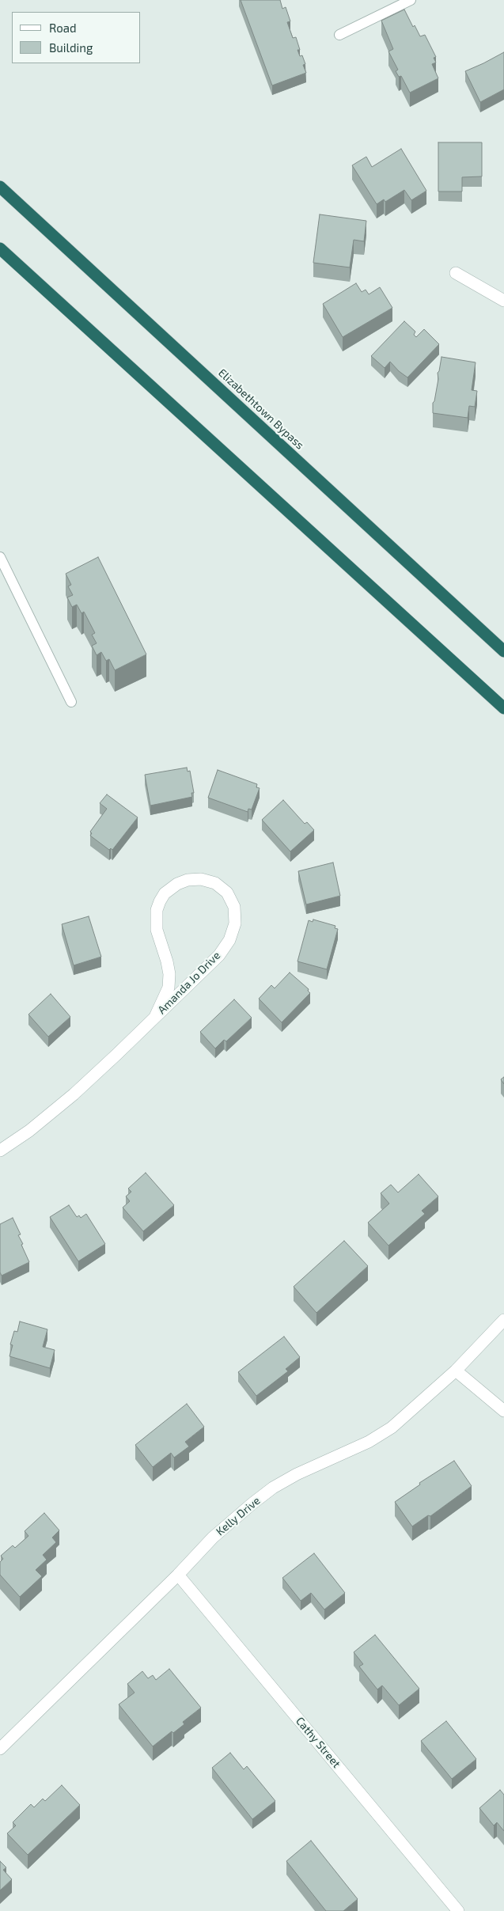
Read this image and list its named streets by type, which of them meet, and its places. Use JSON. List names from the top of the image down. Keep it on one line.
{"streets":{"highway":["Elizabethtown Bypass"],"street":["Amanda Jo Drive","Kelly Drive","Cathy Street"]},"crossings":[["Kelly Drive","Cathy Street"]],"legend":["Road","Building"]}
